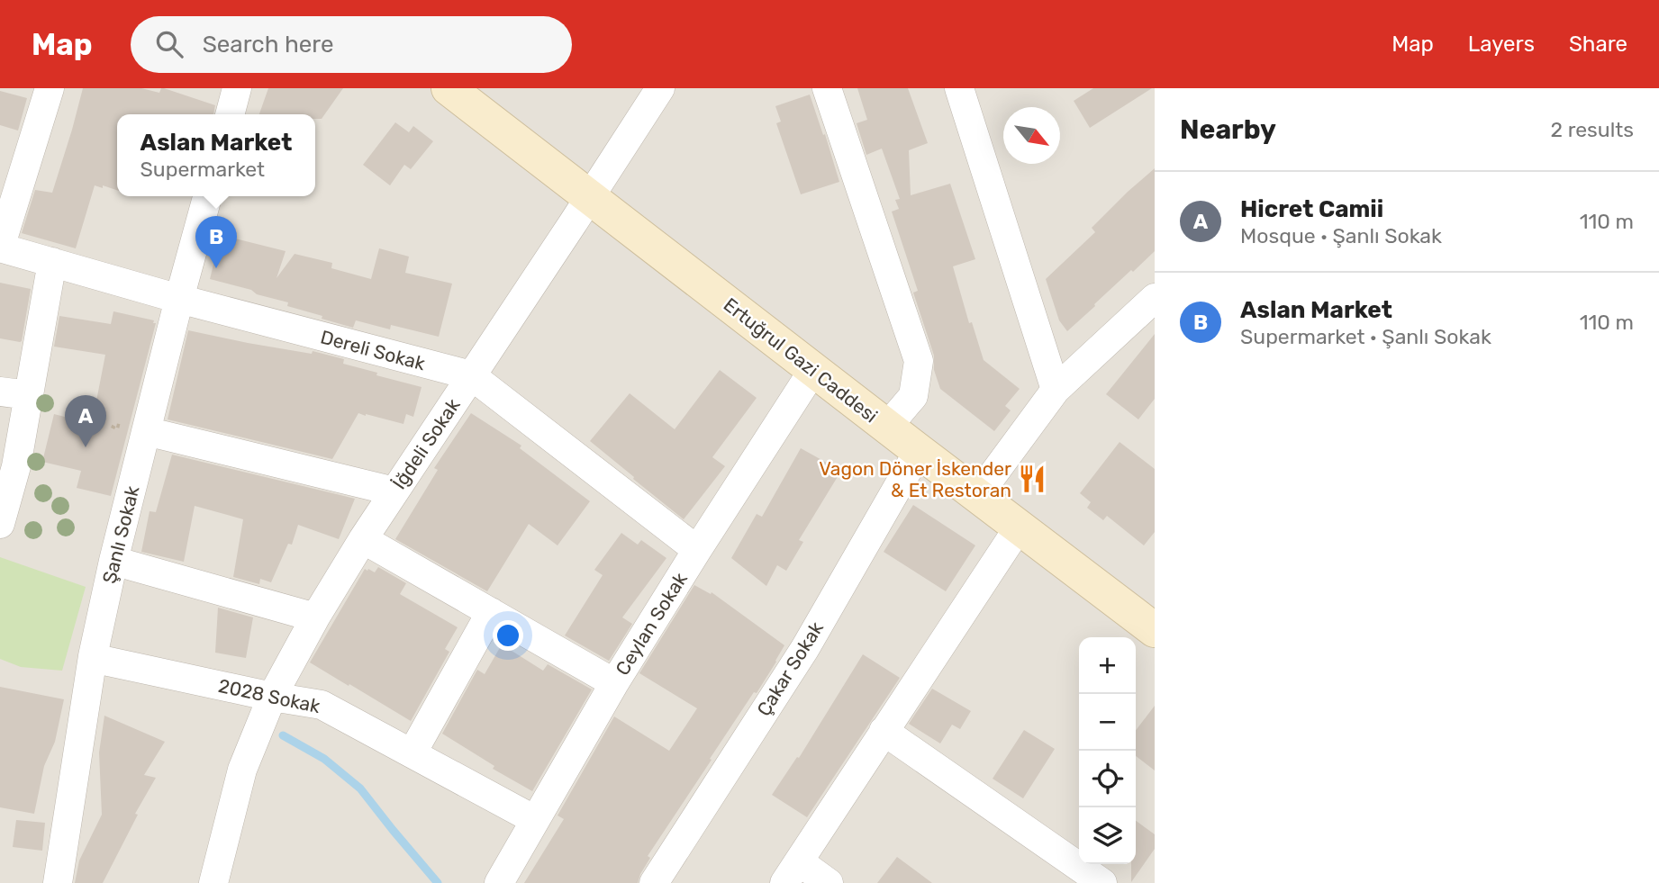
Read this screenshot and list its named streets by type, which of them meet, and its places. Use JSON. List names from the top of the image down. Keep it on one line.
{"streets":{"main road":["Ertuğrul Gazi Caddesi"],"street":["Dereli Sokak","İğdeli Sokak","Şanlı Sokak","Ceylan Sokak","Çakar Sokak","2028 Sokak"]},"crossings":[["Dereli Sokak","İğdeli Sokak"],["Dereli Sokak","Şanlı Sokak"],["Dereli Sokak","Ceylan Sokak"],["Ertuğrul Gazi Caddesi","İğdeli Sokak"],["Ertuğrul Gazi Caddesi","Ceylan Sokak"],["Ertuğrul Gazi Caddesi","Çakar Sokak"],["İğdeli Sokak","2028 Sokak"],["Şanlı Sokak","2028 Sokak"],["Ceylan Sokak","2028 Sokak"]],"places":{"restaurant":["Vagon Döner İskender & Et Restoran"]},"north":"bottom right","page":{"header":"Map","search":"Search here","nav":["Map","Layers","Share"],"heading":["Nearby","2 results"],"popup":["Aslan Market","Supermarket"],"list":[{"mark":"A","name":"Hicret Camii","note":"Mosque · Şanlı Sokak","value":"110 m"},{"mark":"B","name":"Aslan Market","note":"Supermarket · Şanlı Sokak","value":"110 m"}],"pins":["B","A"],"map_buttons":["+","−"]}}
